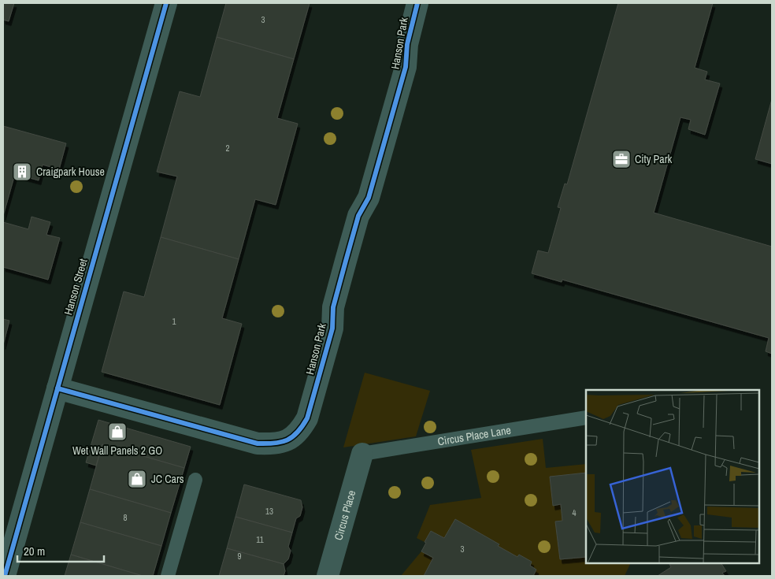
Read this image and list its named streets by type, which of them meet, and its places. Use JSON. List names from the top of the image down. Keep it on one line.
{"streets":{"street":["Hanson Park","Hanson Street","Circus Place"],"lane":["Circus Place Lane"]},"crossings":[["Hanson Park","Hanson Street"],["Circus Place Lane","Circus Place"]],"places":{"office":["City Park"],"building":["Craigpark House"],"shop":["Wet Wall Panels 2 GO","JC Cars"]},"house_numbers":["3","2","1","13","4","8","11","3","9"],"scale_bar":"20 m"}
